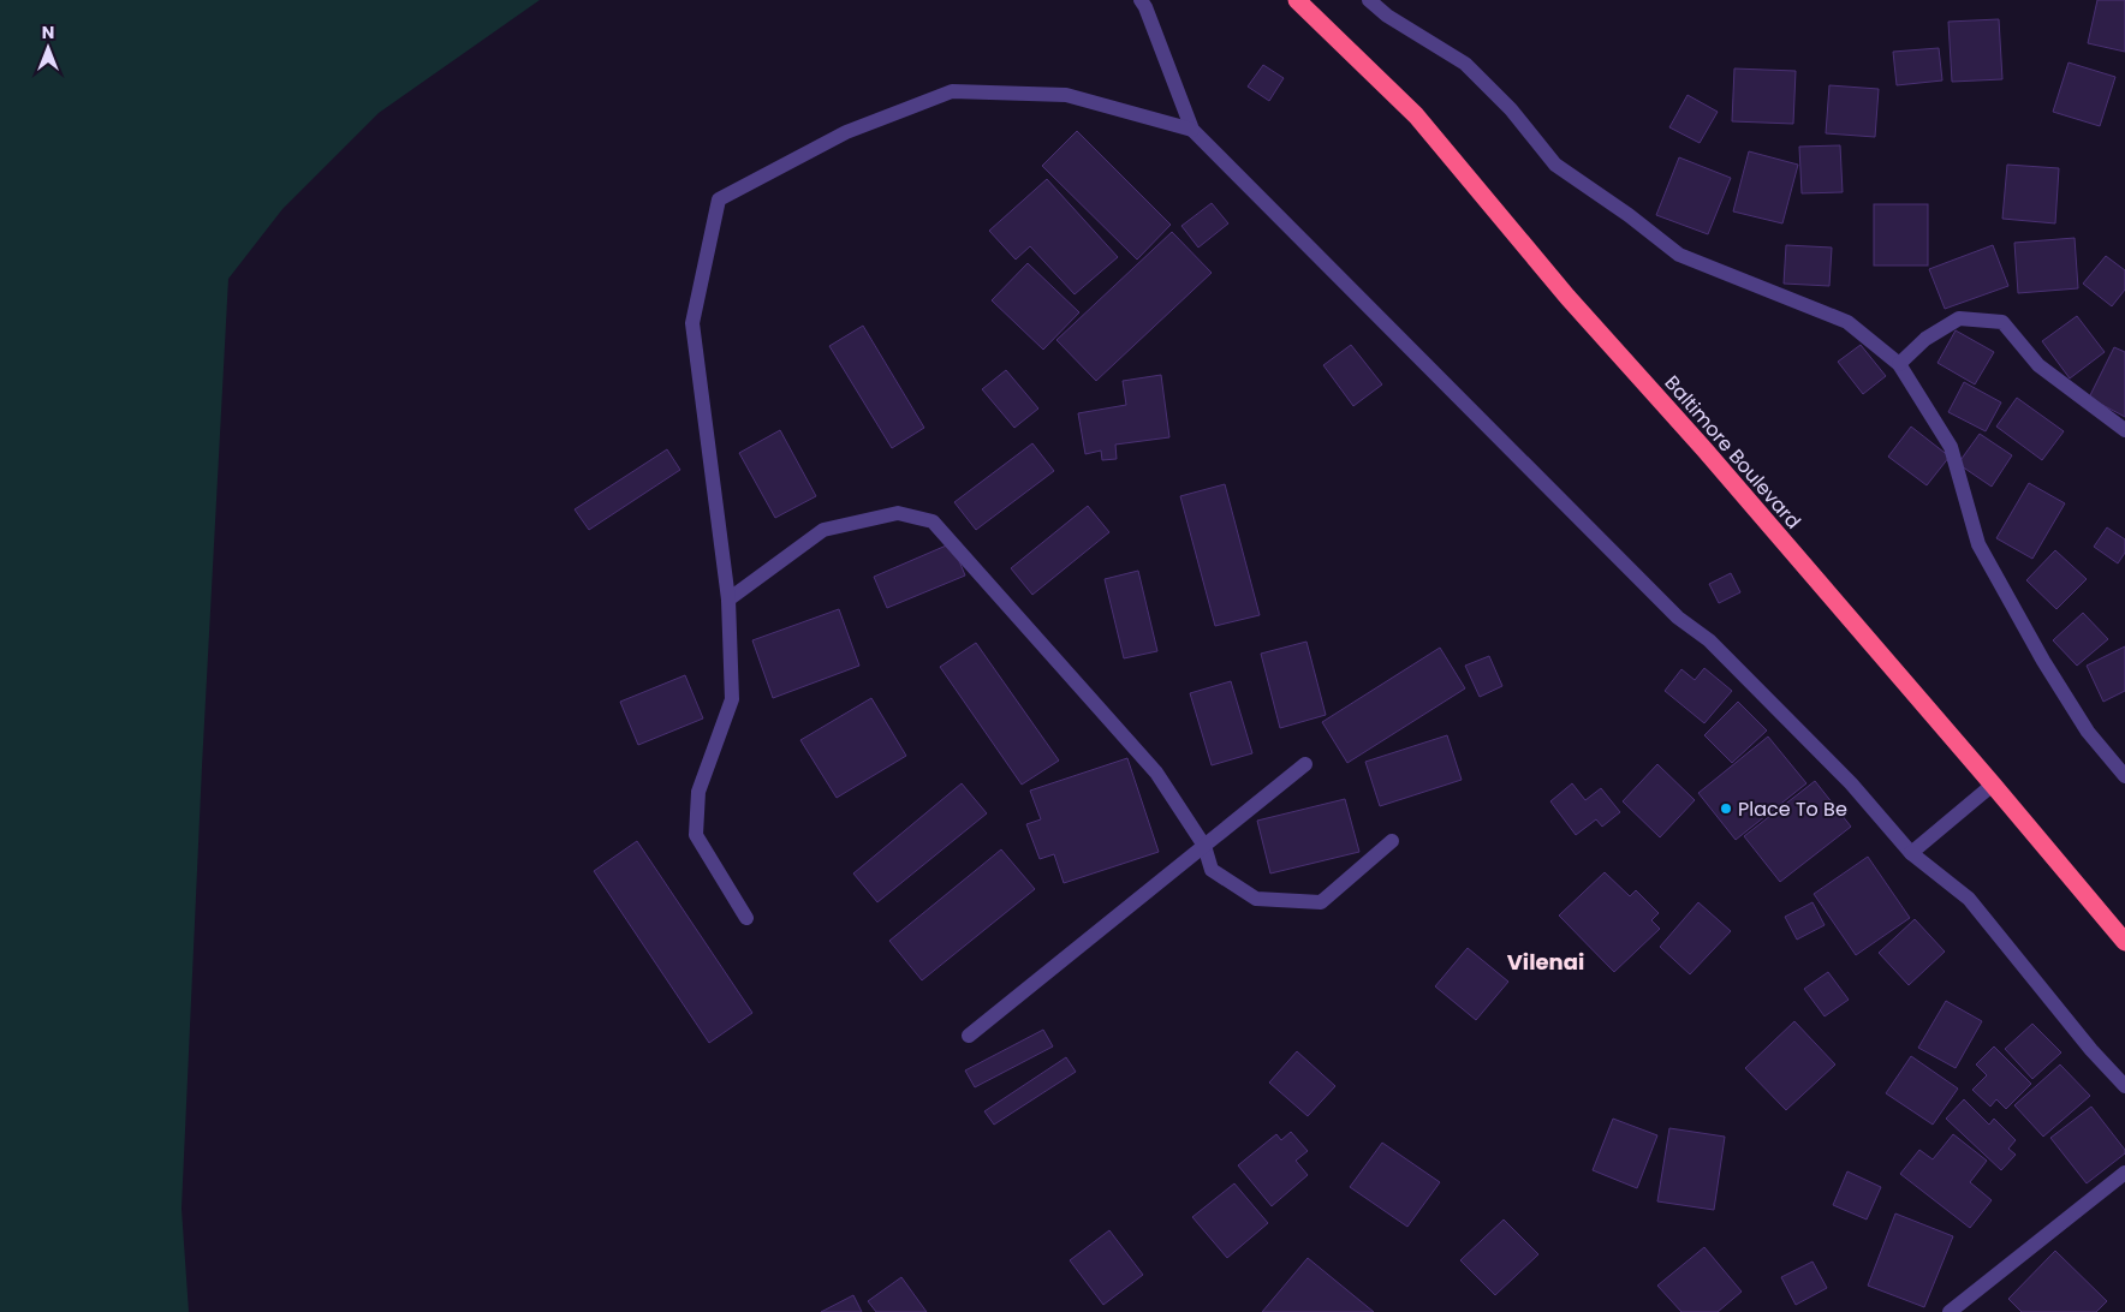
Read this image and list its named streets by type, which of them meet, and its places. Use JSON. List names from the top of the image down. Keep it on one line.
{"streets":{"highway":["Baltimore Boulevard"]},"districts":["Vilenai"],"places":["Place To Be"],"north":"top"}
